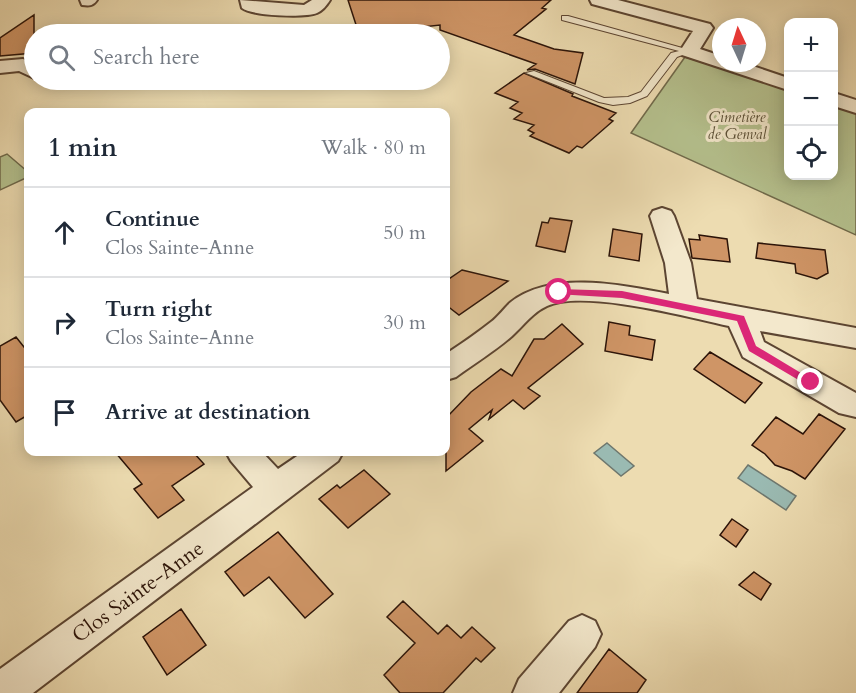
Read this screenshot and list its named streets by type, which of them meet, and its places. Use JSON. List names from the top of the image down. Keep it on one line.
{"streets":{"street":["Clos Sainte-Anne"]},"parks":["Cimetière de Genval"],"north":"top","page":{"map_buttons":["+","−"],"search":"Search here","heading":["1 min","Walk · 80 m"],"list":[["Continue","Clos Sainte-Anne","50 m"],["Turn right","Clos Sainte-Anne","30 m"],"Arrive at destination"]}}
